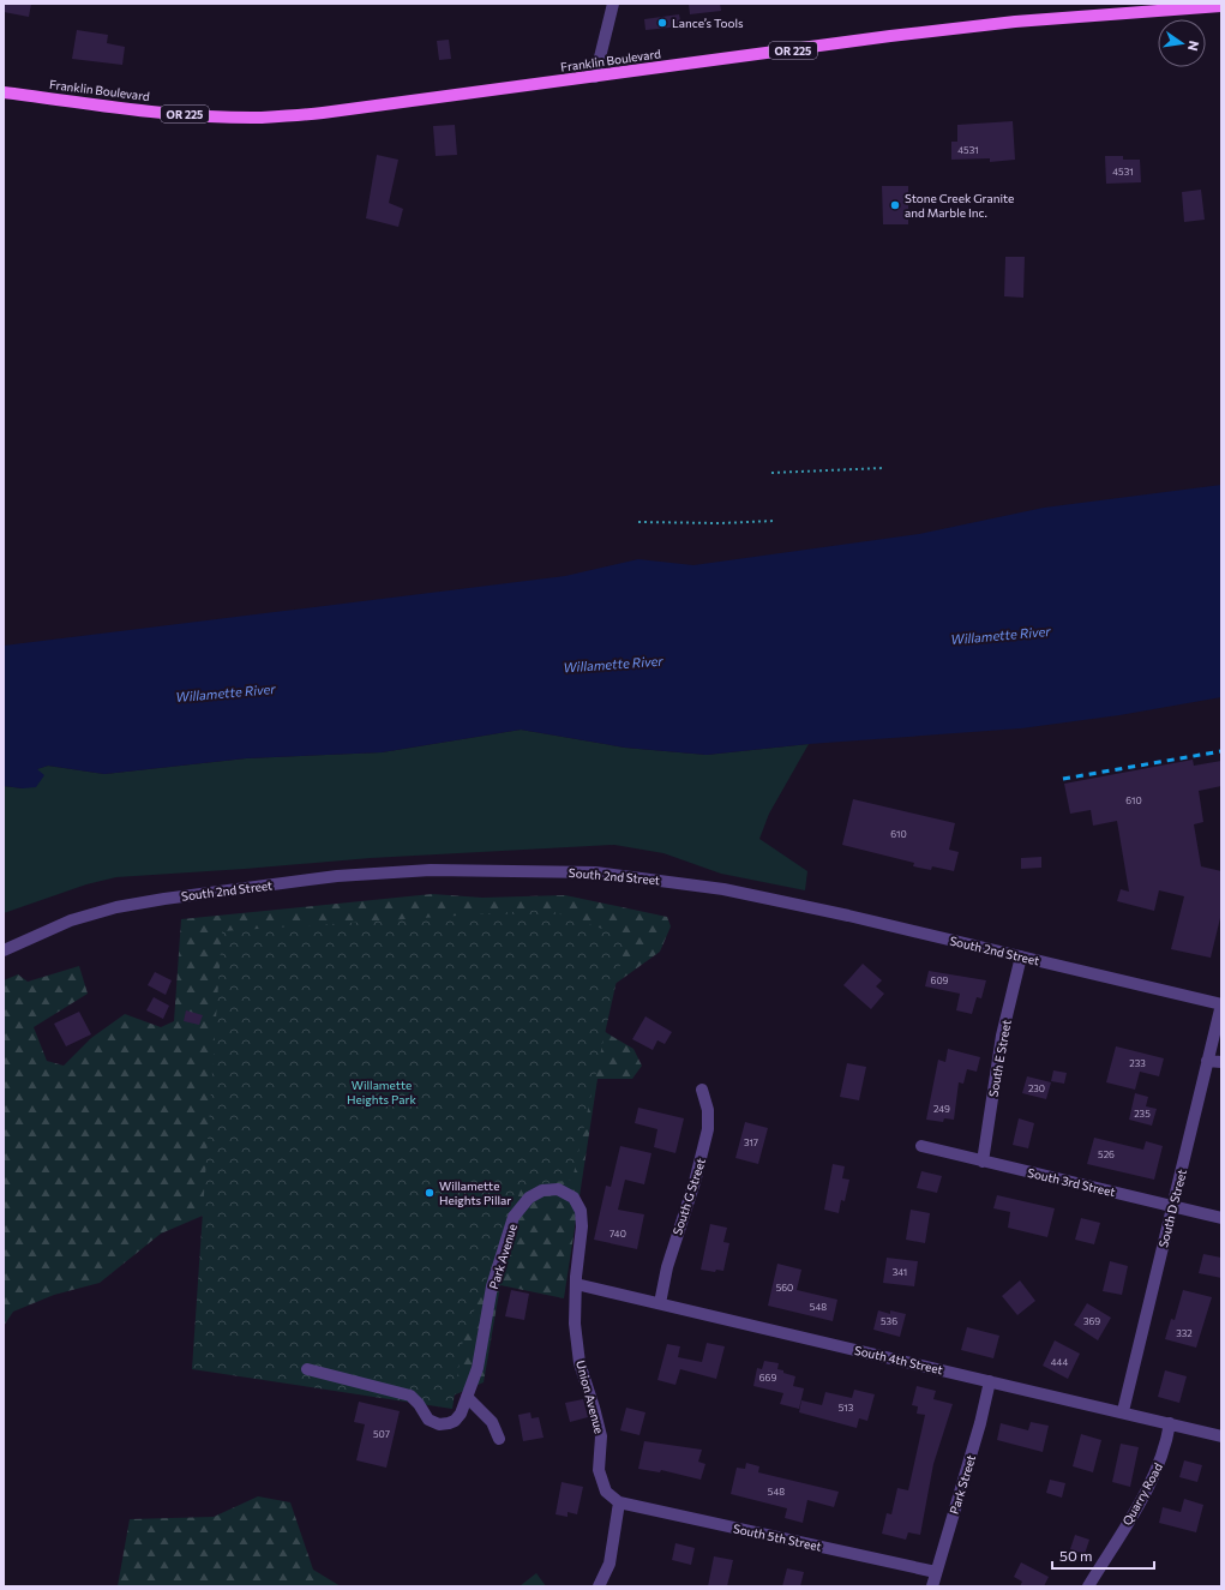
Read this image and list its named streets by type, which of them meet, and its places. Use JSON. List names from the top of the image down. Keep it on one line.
{"streets":{"main road":["OR 225","Franklin Boulevard"],"street":["South 2nd Street","South E Street","South 3rd Street","South G Street","South D Street","Park Avenue","South 4th Street","Union Avenue","Park Street","Quarry Road","South 5th Street"]},"crossings":[["South 2nd Street","South E Street"],["South 2nd Street","South D Street"],["South E Street","South 3rd Street"],["South 3rd Street","South D Street"],["South G Street","South 4th Street"],["South D Street","South 4th Street"],["Park Avenue","South 4th Street"],["Park Avenue","Union Avenue"],["South 4th Street","Union Avenue"],["South 4th Street","Park Street"],["South 4th Street","Quarry Road"],["Union Avenue","South 5th Street"],["Park Street","South 5th Street"]],"water":["Willamette River"],"parks":["Willamette Heights Park"],"places":["Lance’s Tools","Stone Creek Granite and Marble Inc.","Willamette Heights Pillar"],"house_numbers":["4531","4531","610","610","609","233","230","249","235","317","526","740","341","560","548","536","369","332","444","669","513","507","548"],"scale_bar":"50 m","north":"right"}
